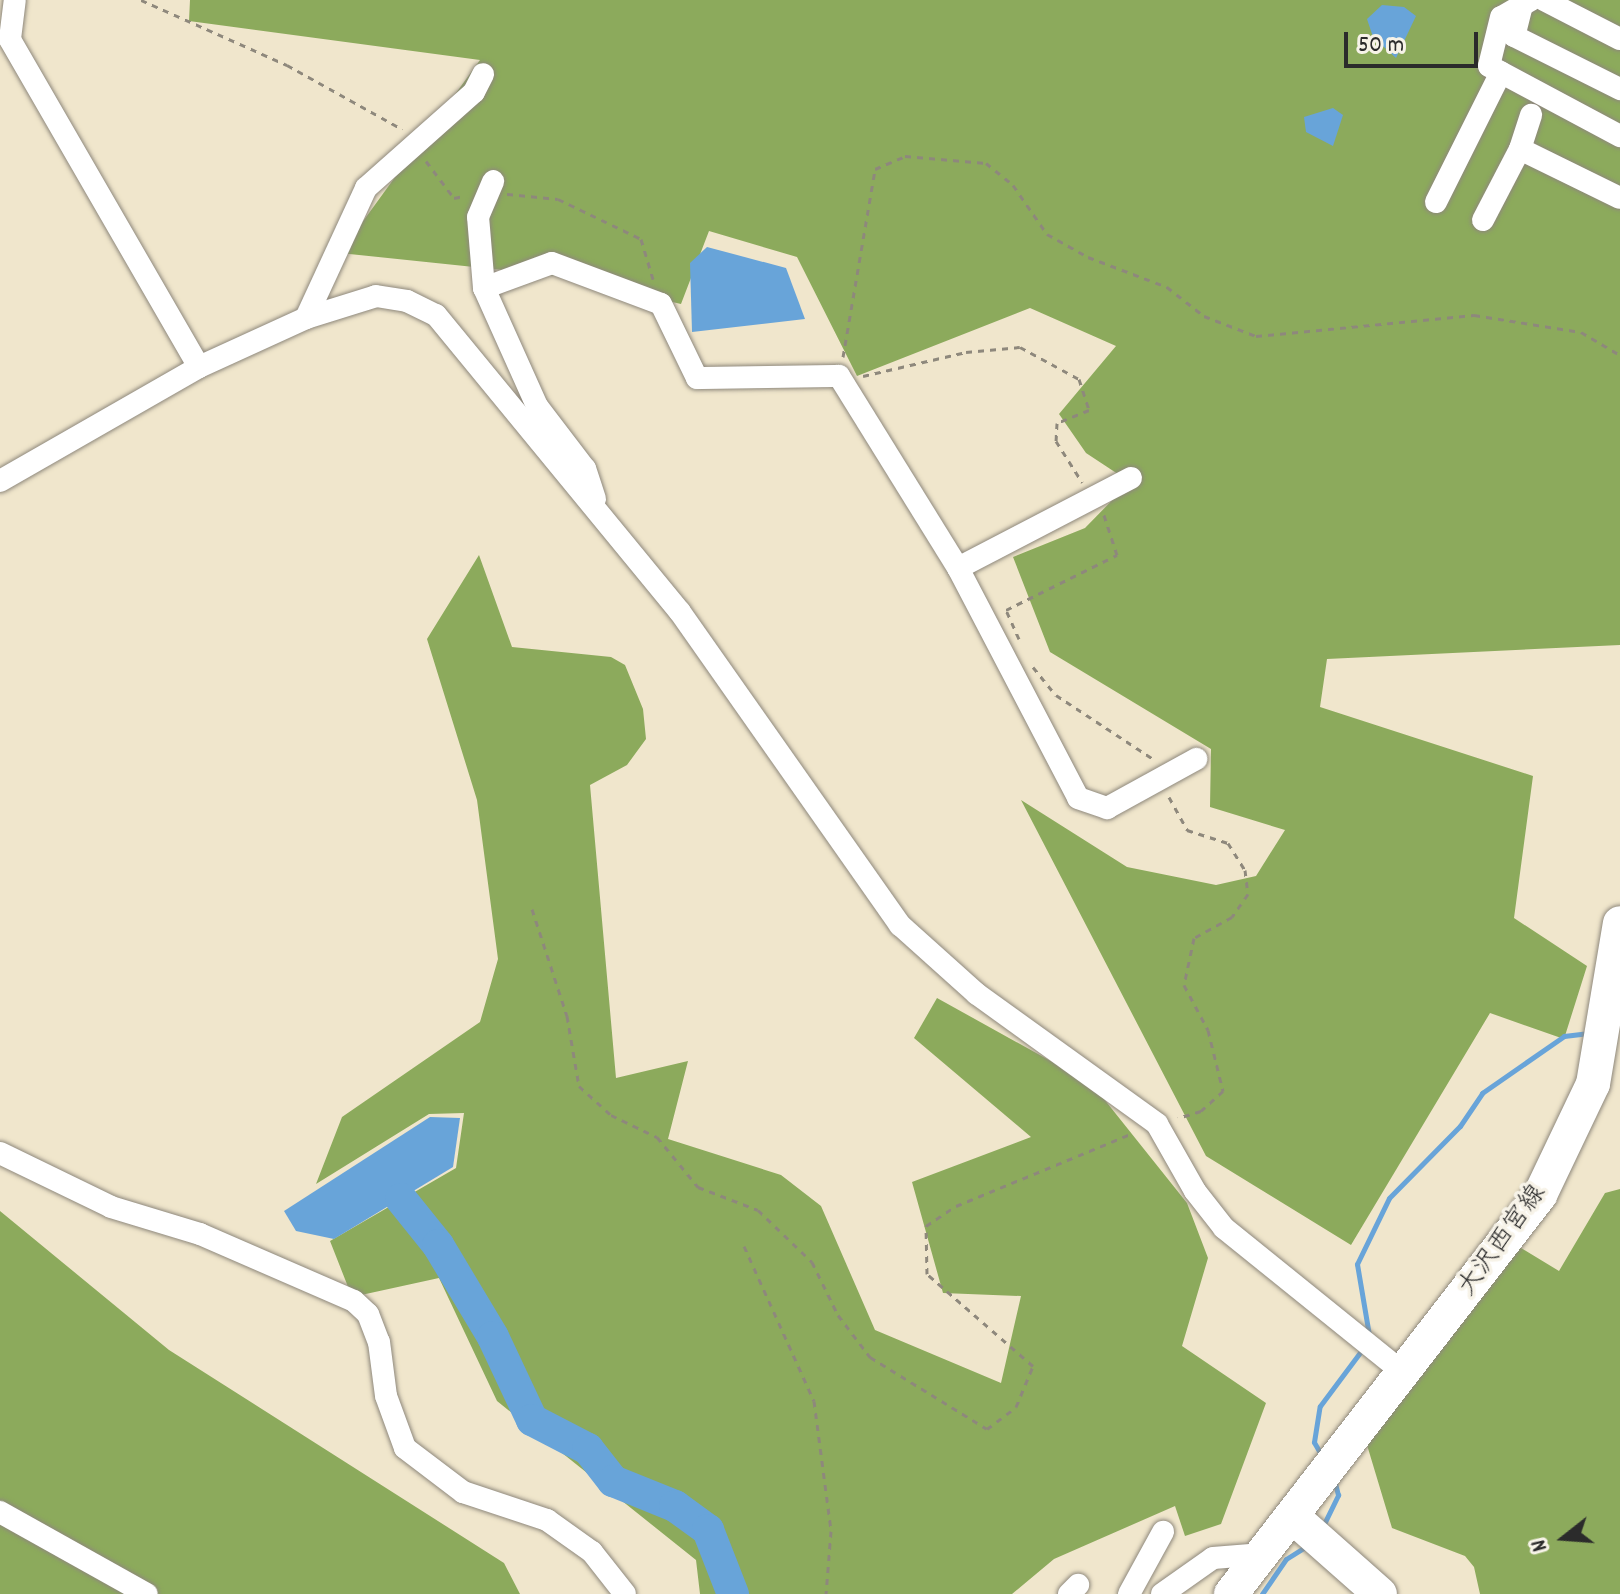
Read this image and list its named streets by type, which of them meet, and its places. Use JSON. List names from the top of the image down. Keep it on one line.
{"streets":{"main road":["大沢西宮線"]},"scale_bar":"50 m","north":"left"}
